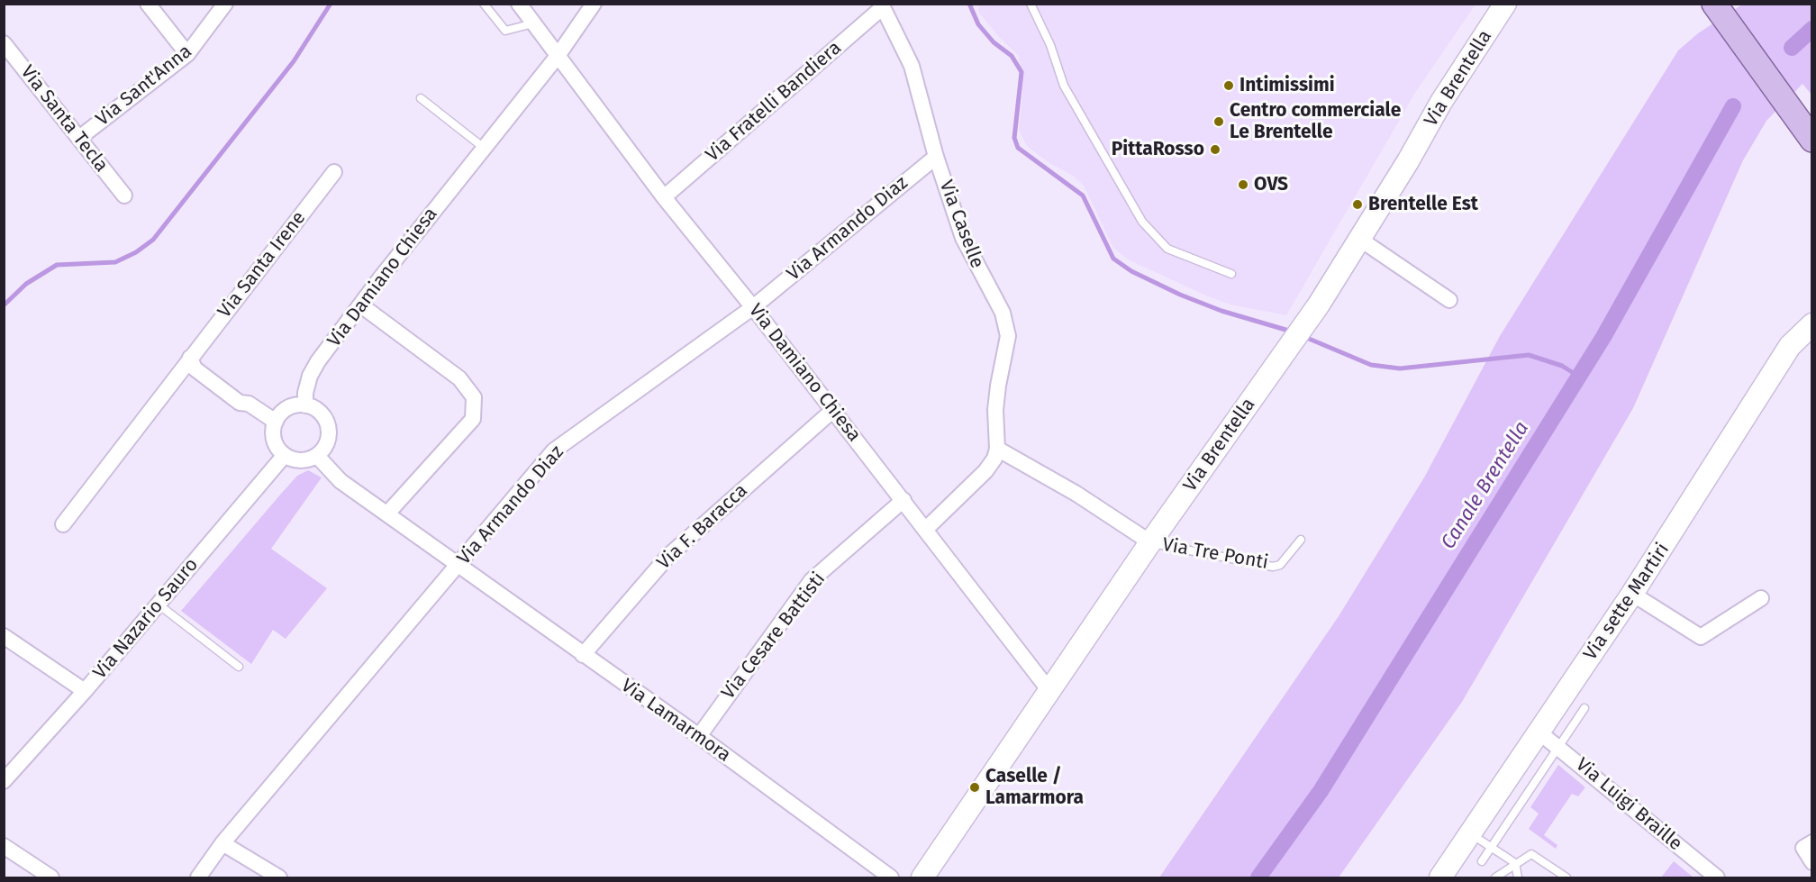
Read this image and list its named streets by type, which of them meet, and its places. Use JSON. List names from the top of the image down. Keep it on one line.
{"streets":{"main road":["Via Brentella","Via sette Martiri"],"street":["Via Sant'Anna","Via Fratelli Bandiera","Via Santa Tecla","Via Caselle","Via Armando Diaz","Via Santa Irene","Via Damiano Chiesa","Via F. Baracca","Via Nazario Sauro","Via Cesare Battisti","Via Lamarmora","Via Luigi Braille"],"lane":["Via Tre Ponti"]},"crossings":[["Via Brentella","Via Damiano Chiesa"],["Via Brentella","Via Tre Ponti"],["Via Sant'Anna","Via Santa Tecla"],["Via Fratelli Bandiera","Via Caselle"],["Via Fratelli Bandiera","Via Damiano Chiesa"],["Via Caselle","Via Armando Diaz"],["Via Armando Diaz","Via Damiano Chiesa"],["Via Armando Diaz","Via Lamarmora"],["Via Damiano Chiesa","Via F. Baracca"],["Via Damiano Chiesa","Via Nazario Sauro"],["Via Damiano Chiesa","Via Cesare Battisti"],["Via F. Baracca","Via Lamarmora"],["Via sette Martiri","Via Luigi Braille"],["Via Cesare Battisti","Via Lamarmora"]],"water":["Canale Brentella"],"places":["Intimissimi","Centro commerciale Le Brentelle","PittaRosso","OVS","Brentelle Est","Caselle / Lamarmora"]}
